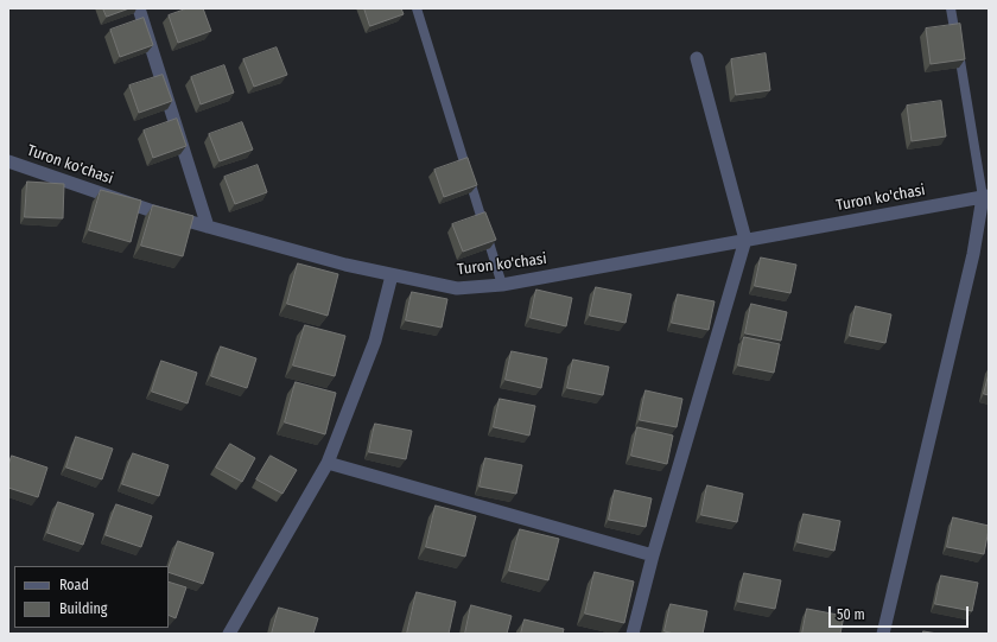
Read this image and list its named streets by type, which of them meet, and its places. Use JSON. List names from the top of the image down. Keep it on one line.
{"streets":{"street":["Turon ko'chasi"]},"legend":["Road","Building"],"scale_bar":"50 m"}
